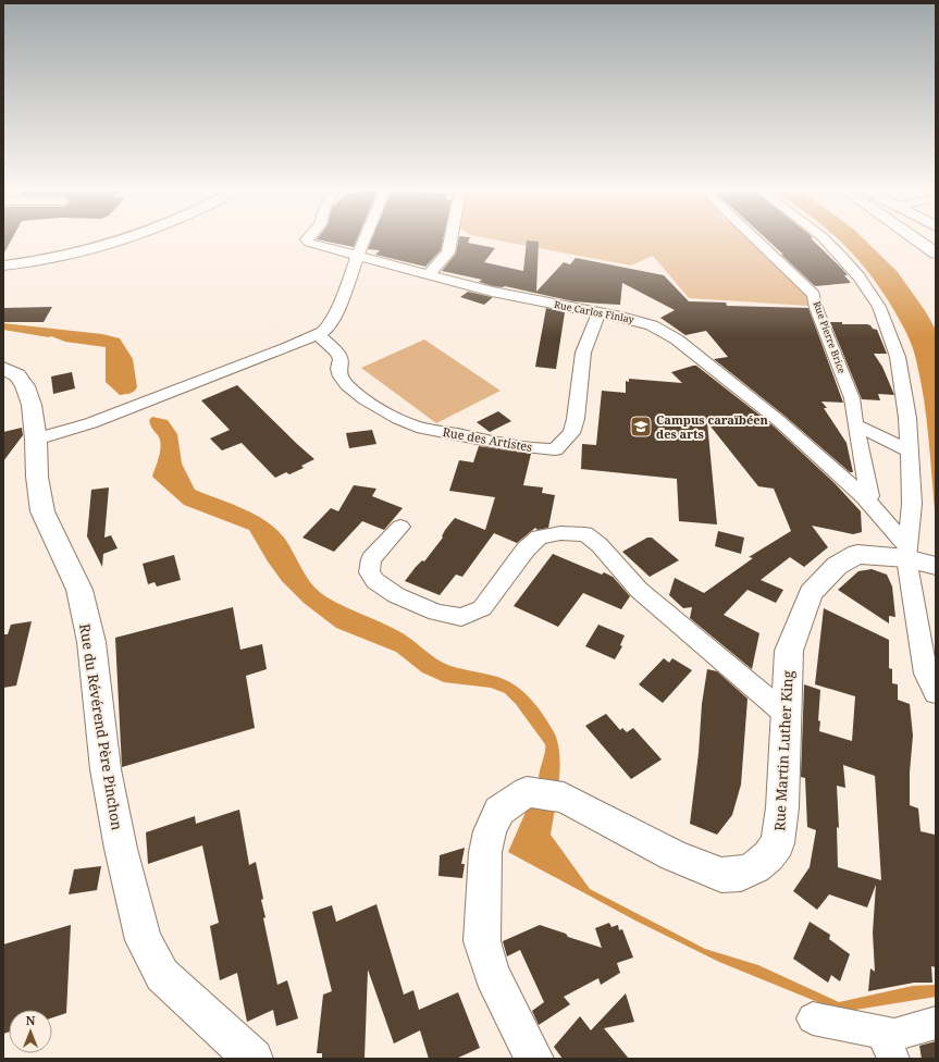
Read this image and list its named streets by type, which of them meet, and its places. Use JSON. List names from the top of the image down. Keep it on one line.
{"streets":{"main road":["Rue du Révérend Père Pinchon","Rue Martin Luther King"],"street":["Rue Carlos Finlay","Rue Pierre Brice","Rue des Artistes"]},"crossings":[["Rue Carlos Finlay","Rue Pierre Brice"],["Rue Carlos Finlay","Rue des Artistes"],["Rue Carlos Finlay","Rue Martin Luther King"]],"places":{"school or university":["Campus caraïbéen des arts"]},"north":"top"}
